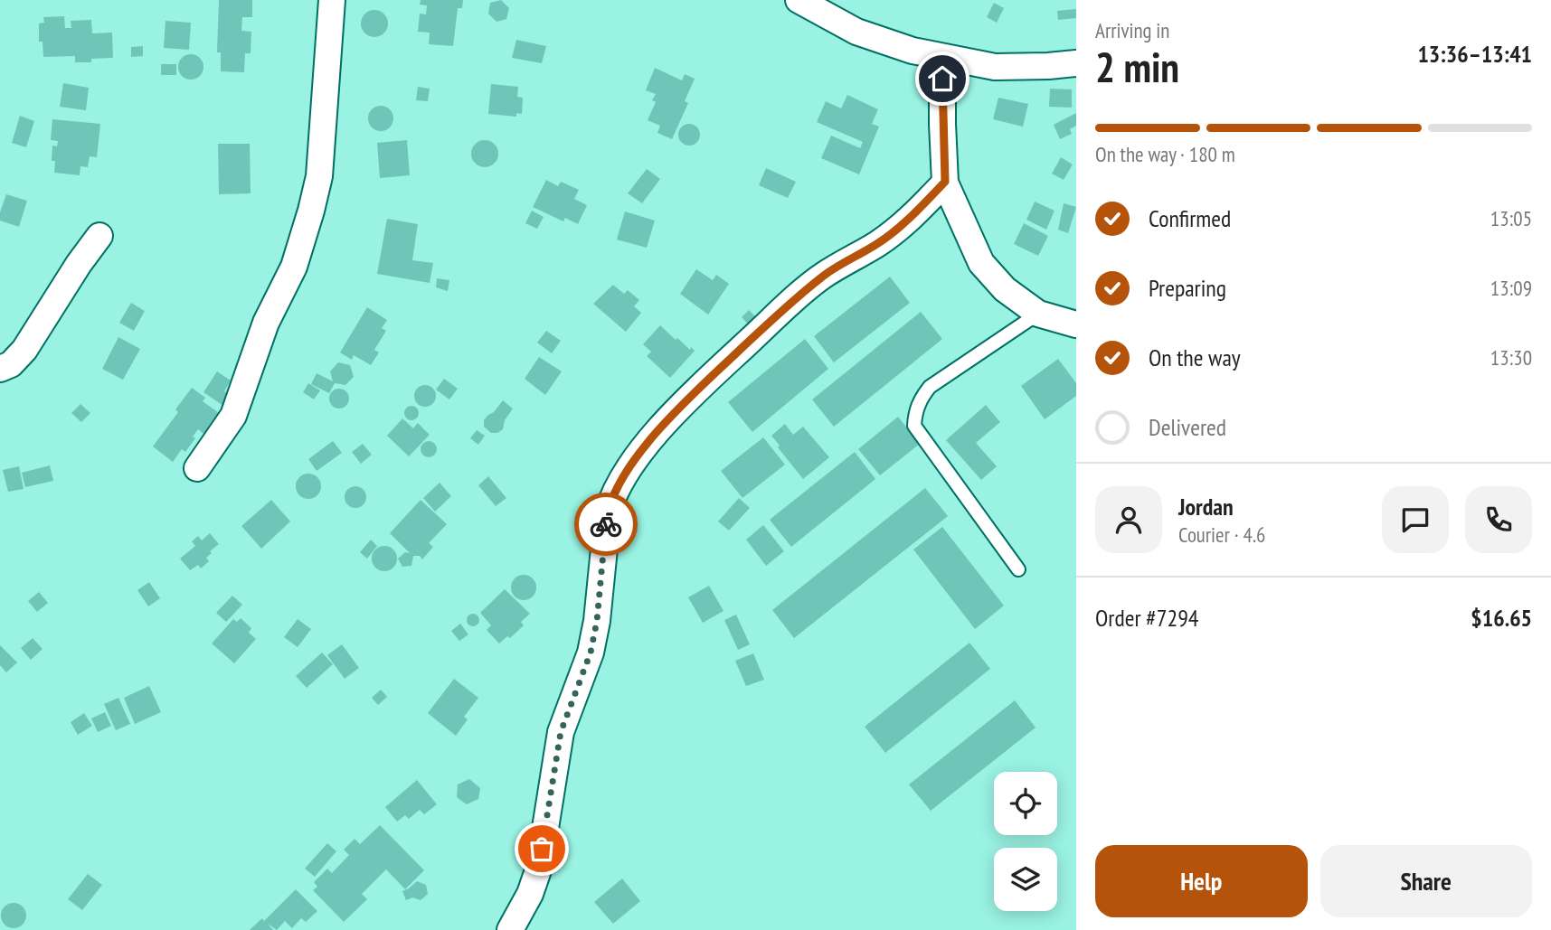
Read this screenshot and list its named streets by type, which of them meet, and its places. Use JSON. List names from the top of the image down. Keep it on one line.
{"page":{"heading":["2 min","Arriving in","13:36–13:41"],"panel":["Jordan","Courier · 4.6","Order #7294","$16.65"],"bar":"On the way · 180 m","list":[["Confirmed","13:05"],["Preparing","13:09"],["On the way","13:30"],"Delivered"],"buttons":["Help","Share"]}}
